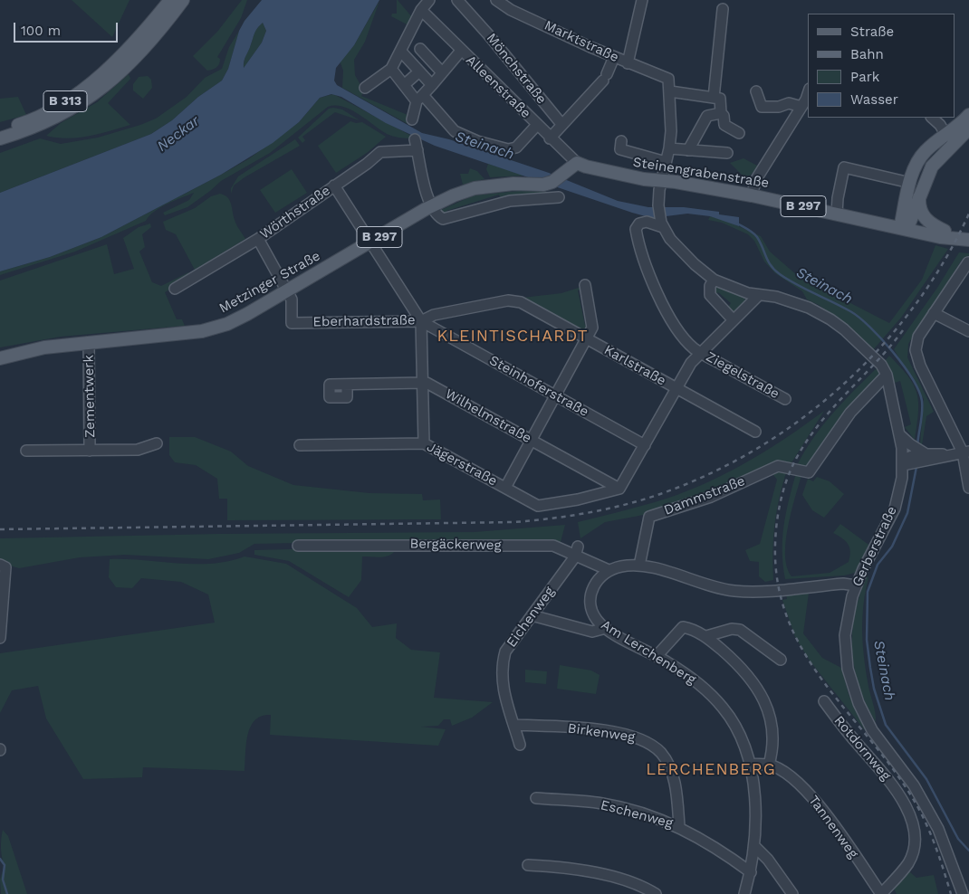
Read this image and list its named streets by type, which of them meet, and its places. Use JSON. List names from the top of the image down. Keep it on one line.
{"streets":{"main road":["B 313","Steinengrabenstraße","B 297","Metzinger Straße"],"street":["Marktstraße","Mönchstraße","Alleenstraße","Wörthstraße","Eberhardstraße","Karlstraße","Ziegelstraße","Steinhoferstraße","Zementwerk","Wilhelmstraße","Jägerstraße","Dammstraße","Bergäckerweg","Gerberstraße","Eichenweg","Am Lerchenberg","Birkenweg","Rotdornweg","Eschenweg","Tannenweg"]},"crossings":[["Marktstraße","Gerberstraße"],["Alleenstraße","Steinengrabenstraße"],["Alleenstraße","Metzinger Straße"],["Steinengrabenstraße","Metzinger Straße"],["Steinengrabenstraße","Gerberstraße"],["Wörthstraße","Steinhoferstraße"],["Metzinger Straße","Eberhardstraße"],["Metzinger Straße","Steinhoferstraße"],["Metzinger Straße","Zementwerk"],["Eberhardstraße","Karlstraße"],["Eberhardstraße","Steinhoferstraße"],["Ziegelstraße","Gerberstraße"],["Wilhelmstraße","Jägerstraße"],["Dammstraße","Gerberstraße"],["Bergäckerweg","Eichenweg"],["Bergäckerweg","Am Lerchenberg"],["Eichenweg","Birkenweg"],["Am Lerchenberg","Eschenweg"],["Am Lerchenberg","Tannenweg"],["Birkenweg","Eschenweg"],["Rotdornweg","Tannenweg"]],"districts":["KLEINTISCHARDT","LERCHENBERG"],"water":["Neckar","Steinach"],"legend":["Straße","Bahn","Park","Wasser"],"scale_bar":"100 m"}
